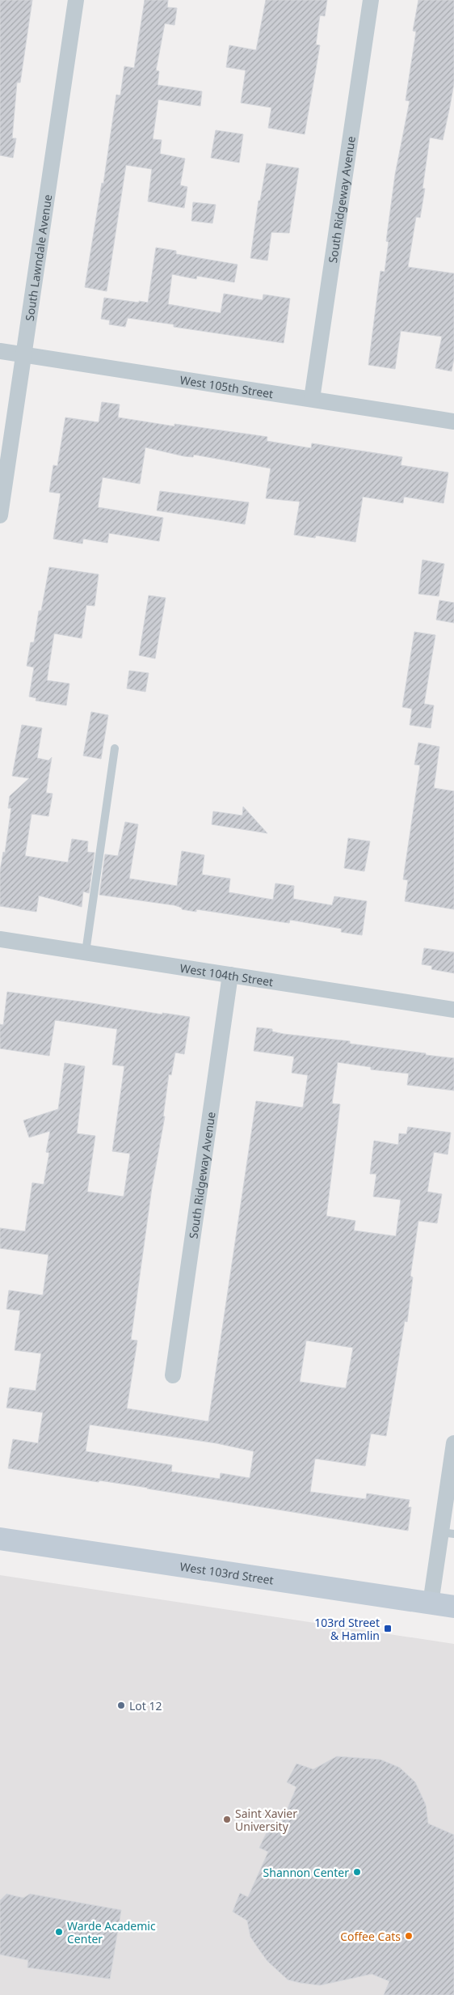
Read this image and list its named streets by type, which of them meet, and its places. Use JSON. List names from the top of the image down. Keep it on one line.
{"streets":{"main road":["West 103rd Street"],"street":["South Ridgeway Avenue","South Lawndale Avenue","West 105th Street","West 104th Street"]},"crossings":[["South Ridgeway Avenue","West 105th Street"],["South Ridgeway Avenue","West 104th Street"],["South Lawndale Avenue","West 105th Street"]],"places":{"transit":["103rd Street & Hamlin"],"other":["Lot 12","Saint Xavier University","Shannon Center","Warde Academic Center","Coffee Cats"]}}
